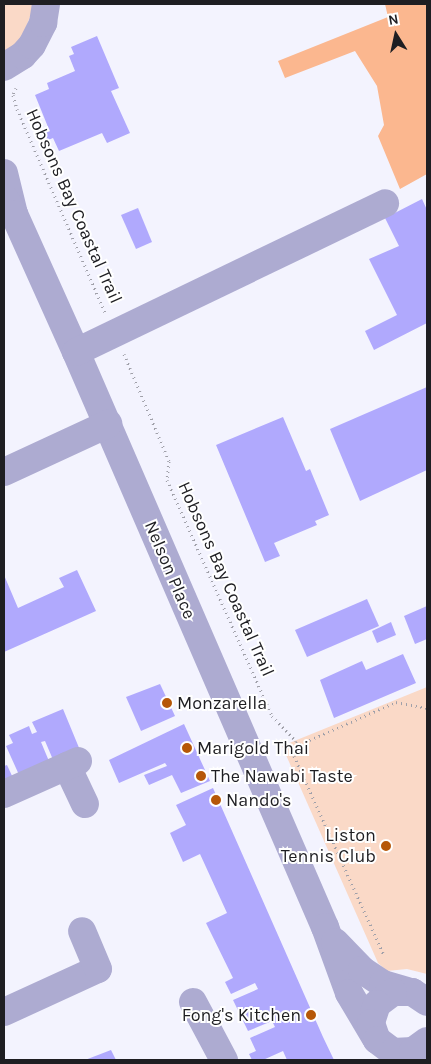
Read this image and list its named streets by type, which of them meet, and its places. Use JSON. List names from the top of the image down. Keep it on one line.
{"streets":{"street":["Nelson Place"],"path":["Hobsons Bay Coastal Trail"]},"places":["Monzarella","Marigold Thai","The Nawabi Taste","Nando's","Liston Tennis Club","Fong's Kitchen"],"north":"top"}
